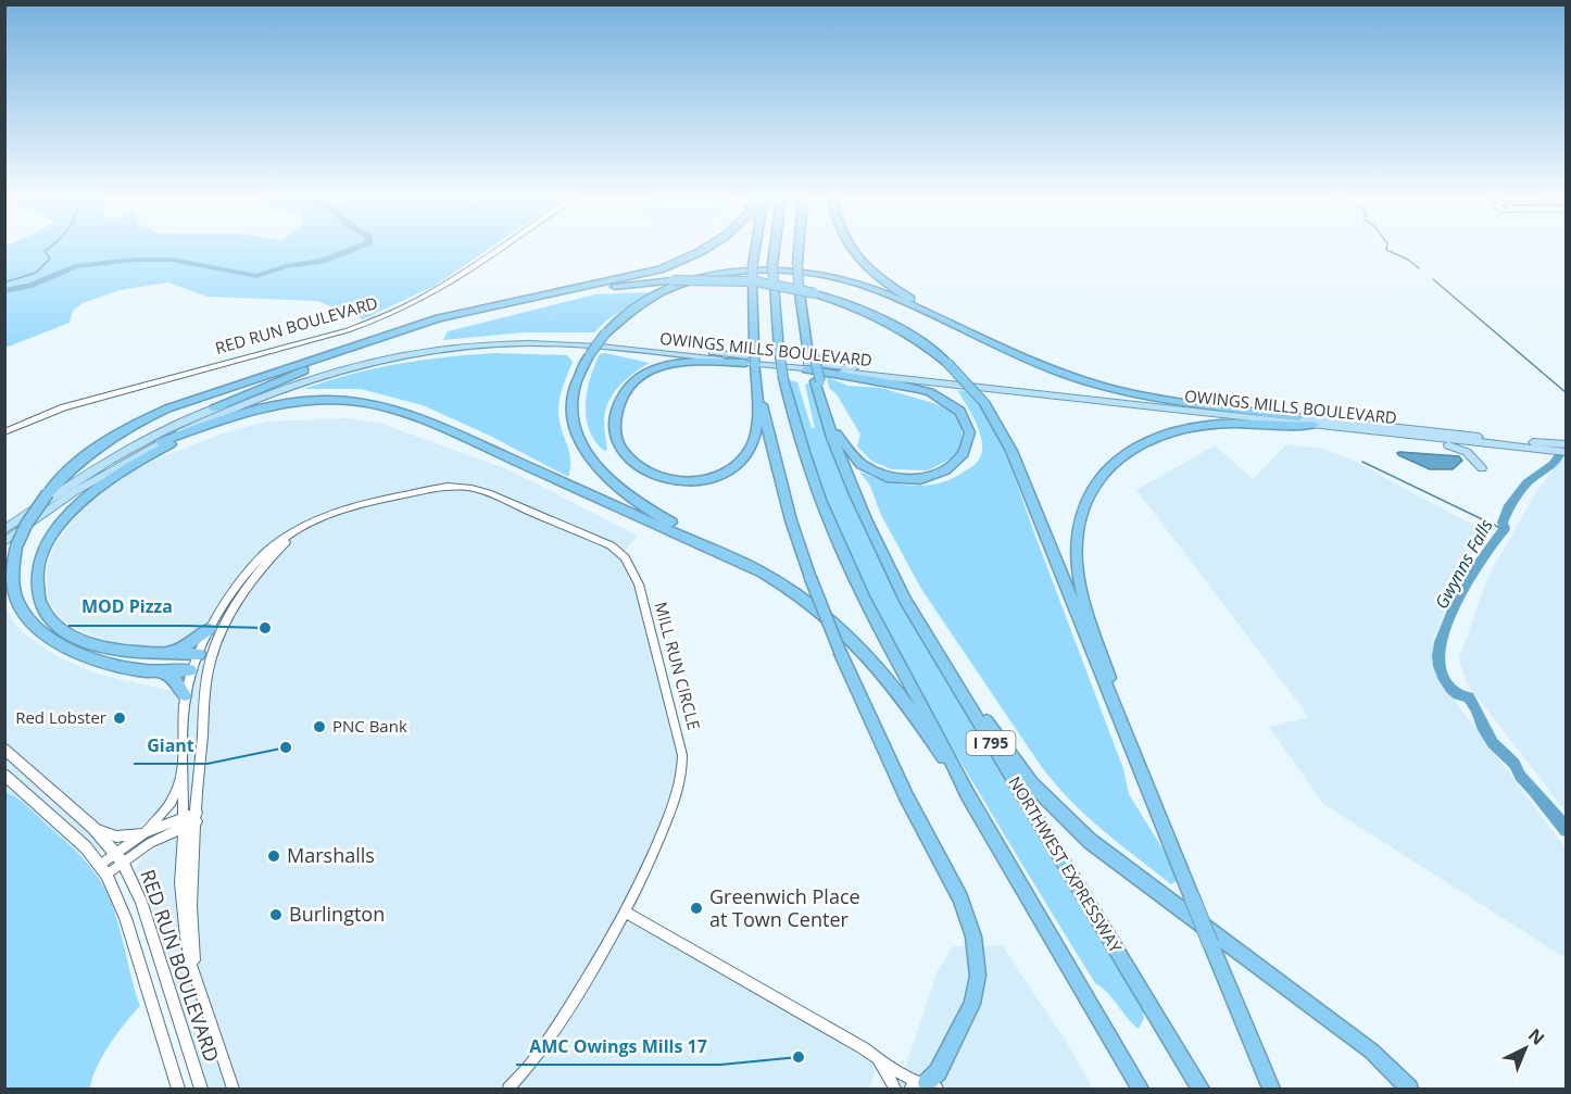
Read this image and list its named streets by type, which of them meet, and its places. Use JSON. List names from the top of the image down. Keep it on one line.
{"streets":{"highway":["I 795","NORTHWEST EXPRESSWAY"],"main road":["RED RUN BOULEVARD","OWINGS MILLS BOULEVARD"],"street":["MILL RUN CIRCLE"]},"water":["Gwynns Falls"],"places":["MOD Pizza","Red Lobster","PNC Bank","Giant","Marshalls","Greenwich Place at Town Center","Burlington","AMC Owings Mills 17"],"north":"top right"}
